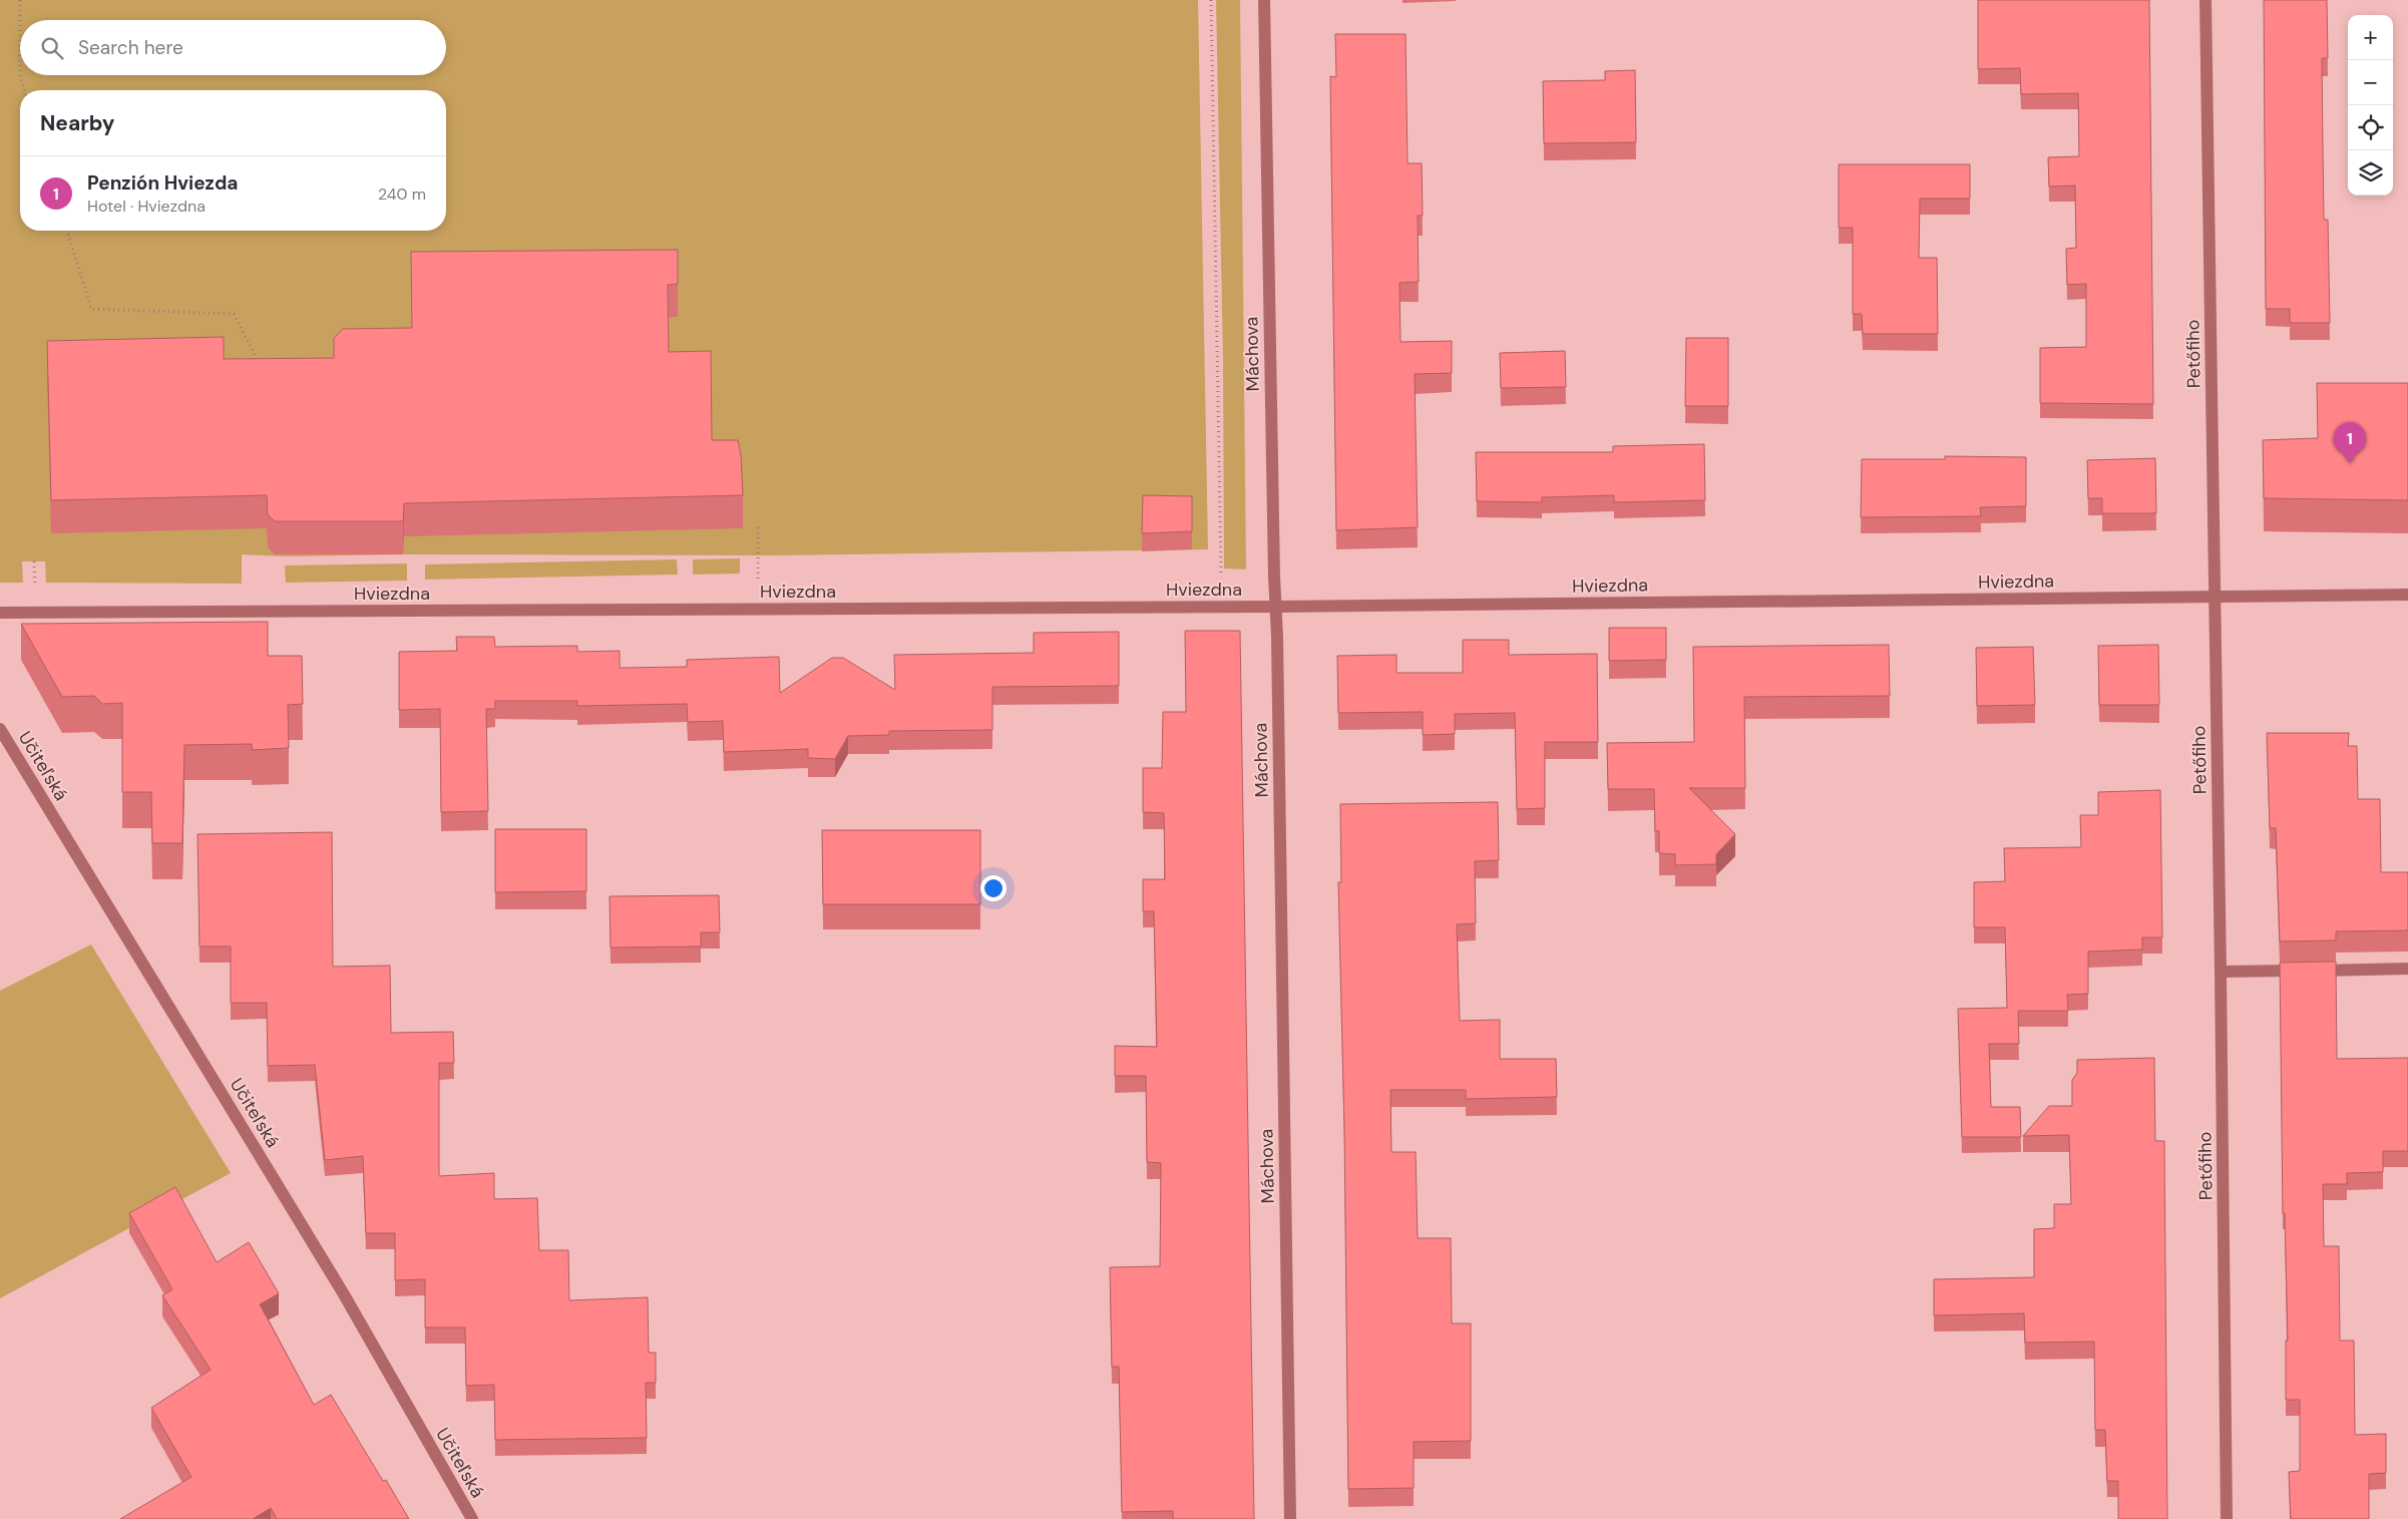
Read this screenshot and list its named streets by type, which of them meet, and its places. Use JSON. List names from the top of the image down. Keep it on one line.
{"streets":{"street":["Máchova","Petőfiho","Hviezdna","Učiteľská"]},"crossings":[["Máchova","Hviezdna"],["Petőfiho","Hviezdna"]],"page":{"map_buttons":["+","−"],"search":"Search here","heading":"Nearby","list":[{"mark":"1","name":"Penzión Hviezda","note":"Hotel · Hviezdna","value":"240 m"}],"pins":"1"}}
